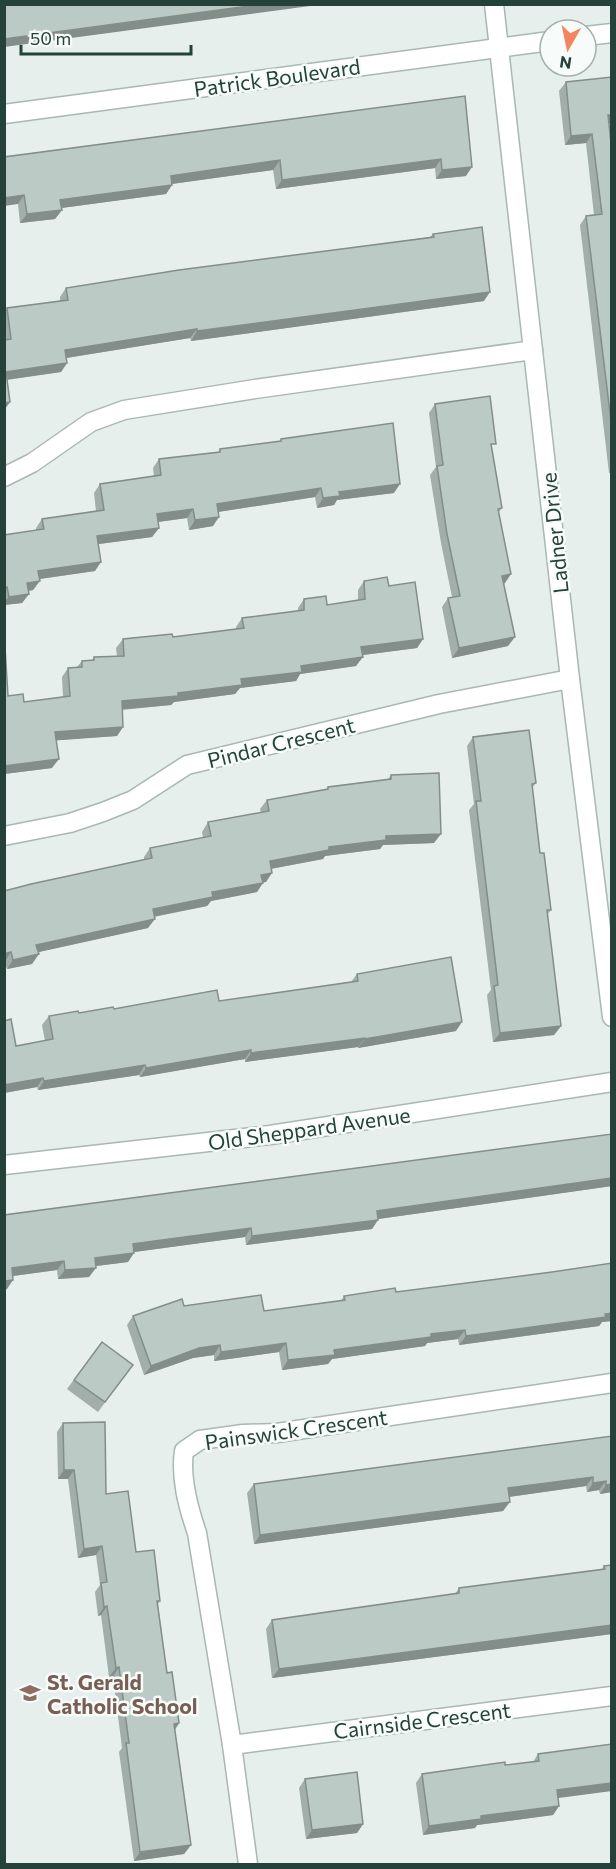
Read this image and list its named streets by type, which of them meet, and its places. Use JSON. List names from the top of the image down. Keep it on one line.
{"streets":{"street":["Patrick Boulevard","Ladner Drive","Pindar Crescent","Old Sheppard Avenue","Painswick Crescent","Cairnside Crescent"]},"crossings":[["Patrick Boulevard","Ladner Drive"],["Ladner Drive","Pindar Crescent"],["Painswick Crescent","Cairnside Crescent"]],"places":{"school or university":["St. Gerald Catholic School"]},"scale_bar":"50 m","north":"bottom"}
